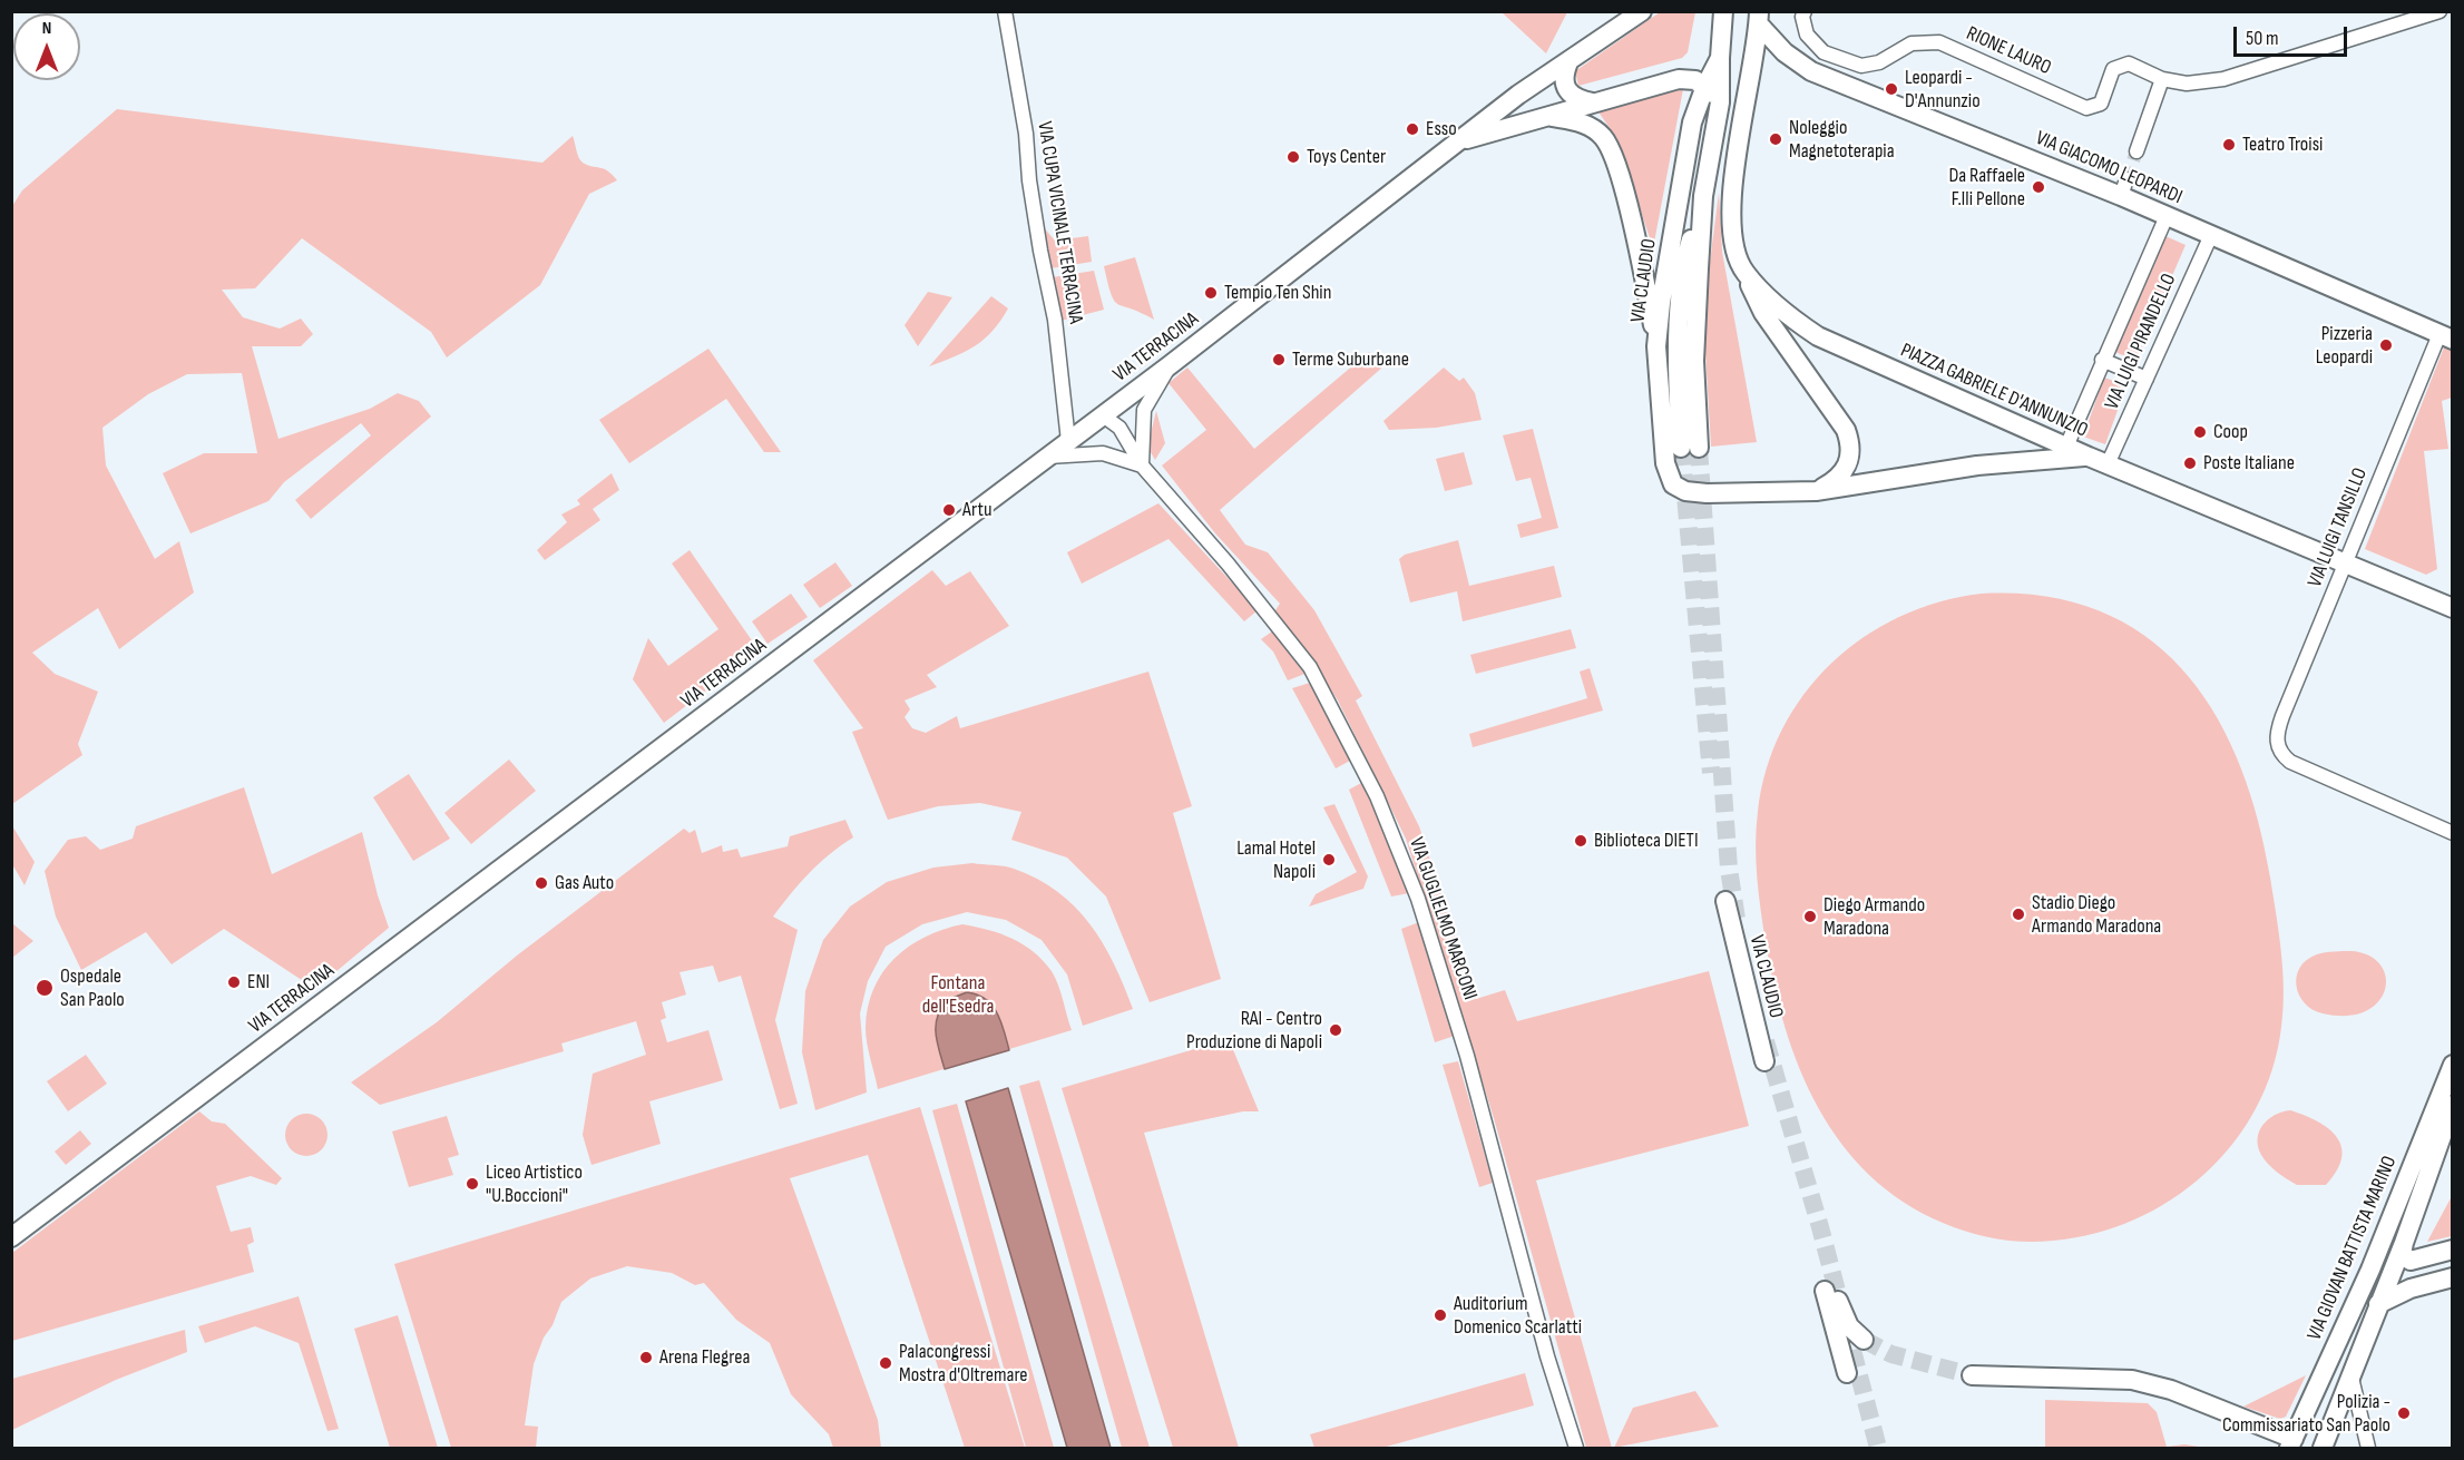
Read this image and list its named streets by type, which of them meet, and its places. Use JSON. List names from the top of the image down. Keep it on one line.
{"streets":{"main road":["VIA GIACOMO LEOPARDI","VIA CLAUDIO","VIA TERRACINA","PIAZZA GABRIELE D'ANNUNZIO","VIA GIOVAN BATTISTA MARINO"],"street":["RIONE LAURO","VIA CUPA VICINALE TERRACINA","VIA LUIGI PIRANDELLO","VIA LUIGI TANSILLO","VIA GUGLIELMO MARCONI"]},"crossings":[["VIA GIACOMO LEOPARDI","VIA LUIGI PIRANDELLO"],["VIA GIACOMO LEOPARDI","VIA LUIGI TANSILLO"],["VIA CUPA VICINALE TERRACINA","VIA TERRACINA"],["VIA CLAUDIO","VIA TERRACINA"],["VIA CLAUDIO","PIAZZA GABRIELE D'ANNUNZIO"],["VIA LUIGI PIRANDELLO","PIAZZA GABRIELE D'ANNUNZIO"],["VIA TERRACINA","VIA GUGLIELMO MARCONI"]],"parks":["Fontana dell'Esedra"],"places":["Leopardi - D'Annunzio","Esso","Noleggio Magnetoterapia","Teatro Troisi","Toys Center","Da Raffaele F.lli Pellone","Tempio Ten Shin","Pizzeria Leopardi","Terme Suburbane","Coop","Poste Italiane","Artu","Biblioteca DIETI","Lamal Hotel Napoli","Gas Auto","Stadio Diego Armando Maradona","Diego Armando Maradona","ENI","Ospedale San Paolo","RAI - Centro Produzione di Napoli","Liceo Artistico \"U.Boccioni\"","Auditorium Domenico Scarlatti","Arena Flegrea","Palacongressi Mostra d'Oltremare","Polizia - Commissariato San Paolo"],"scale_bar":"50 m","north":"top"}
